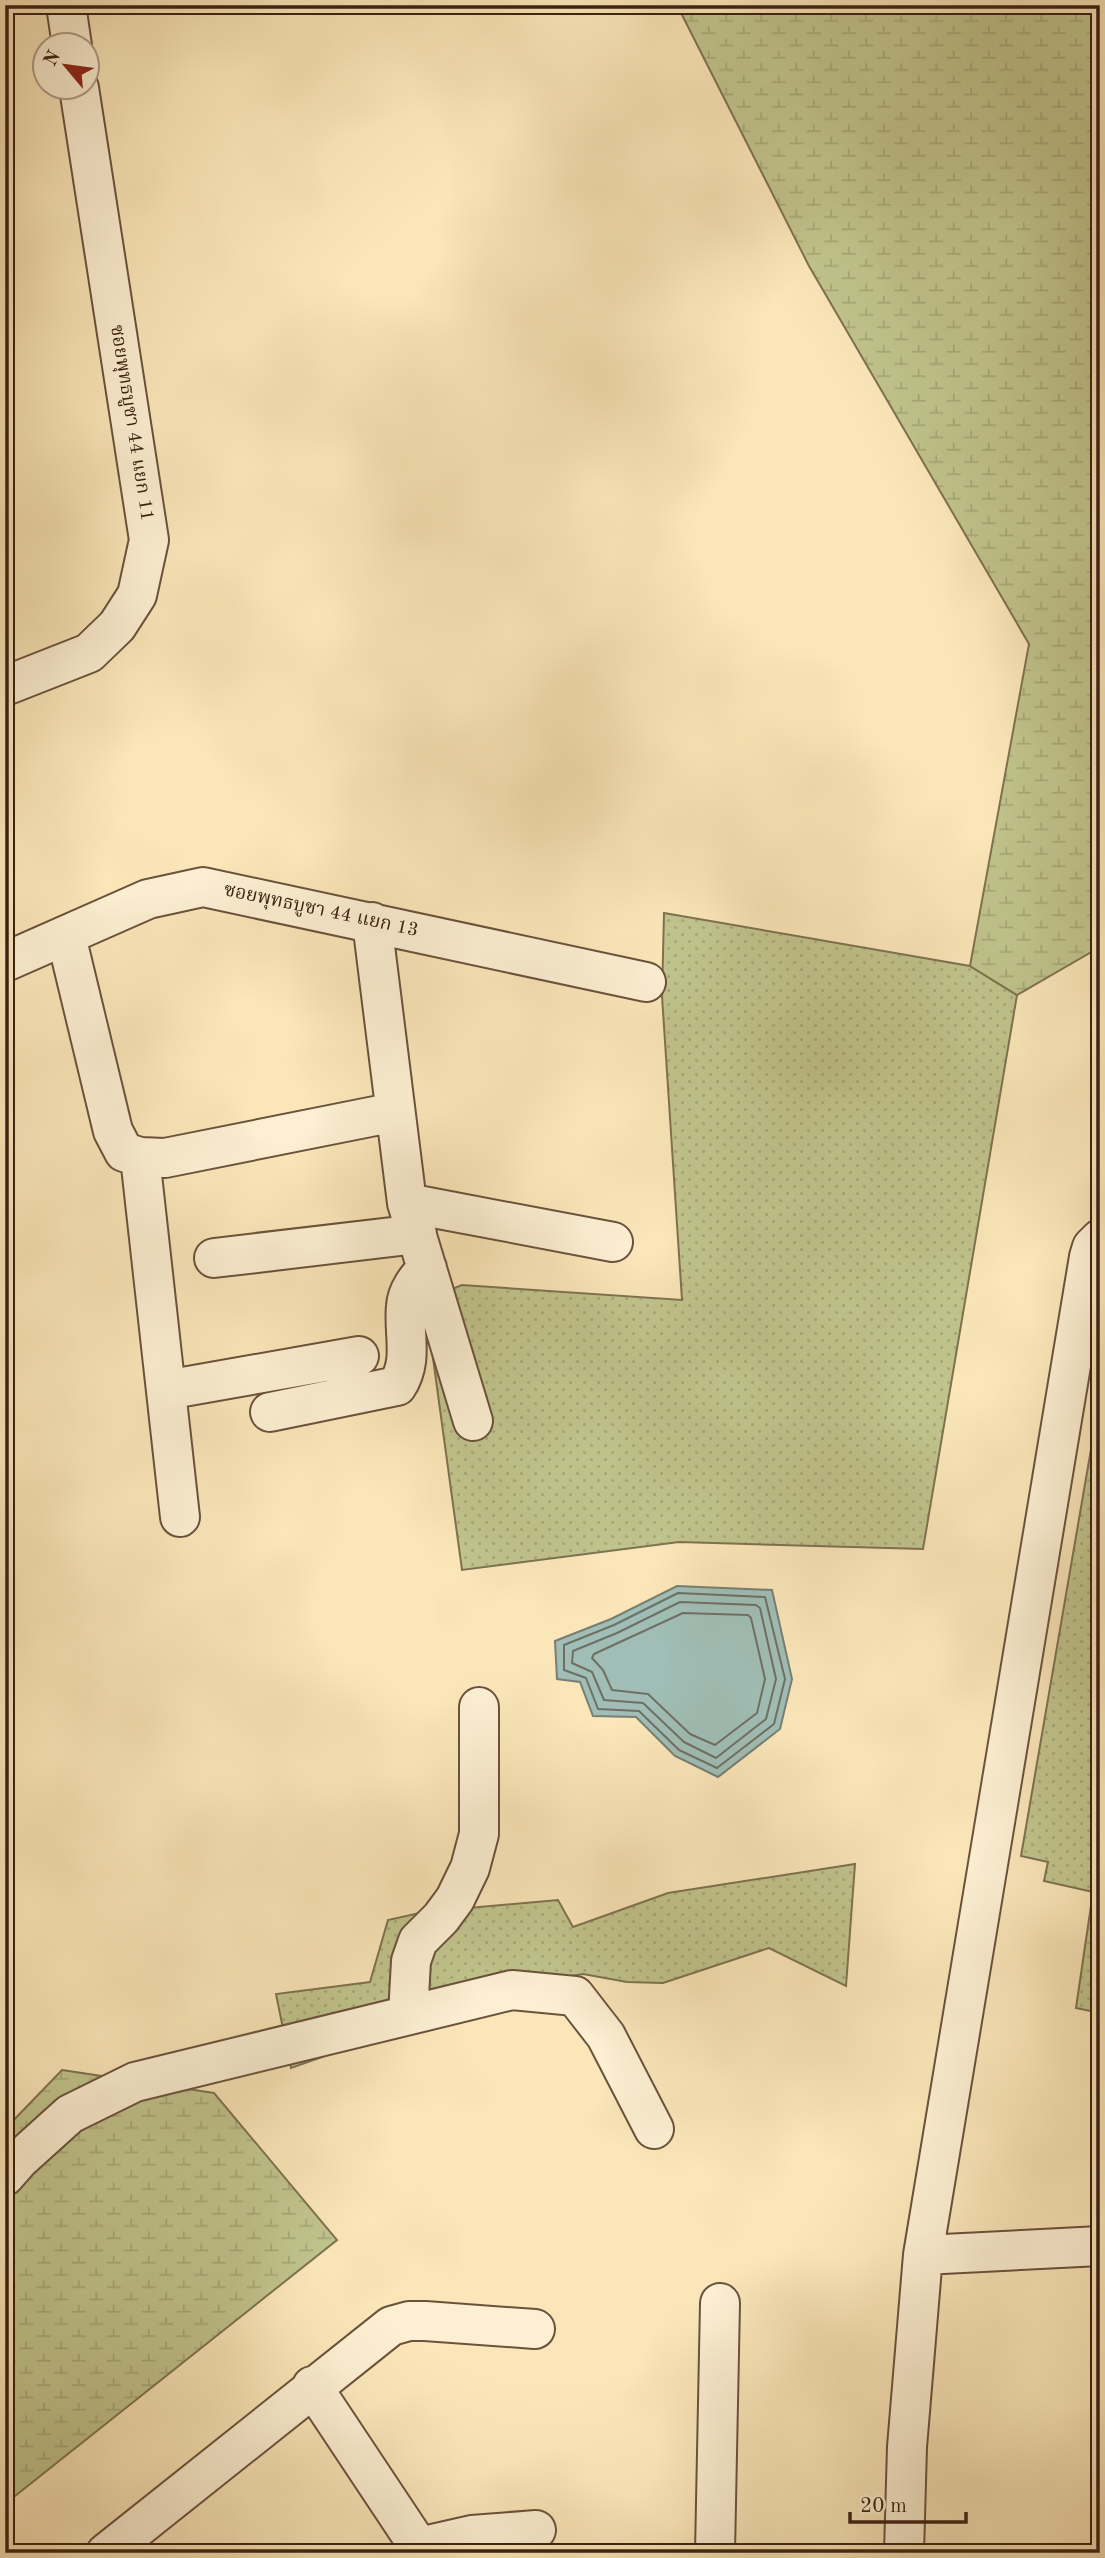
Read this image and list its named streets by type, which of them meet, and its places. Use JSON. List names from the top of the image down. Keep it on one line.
{"streets":{"street":["ซอยพุทธบูชา 44 แยก 11","ซอยพุทธบูชา 44 แยก 13"]},"scale_bar":"20 m","north":"top left"}
